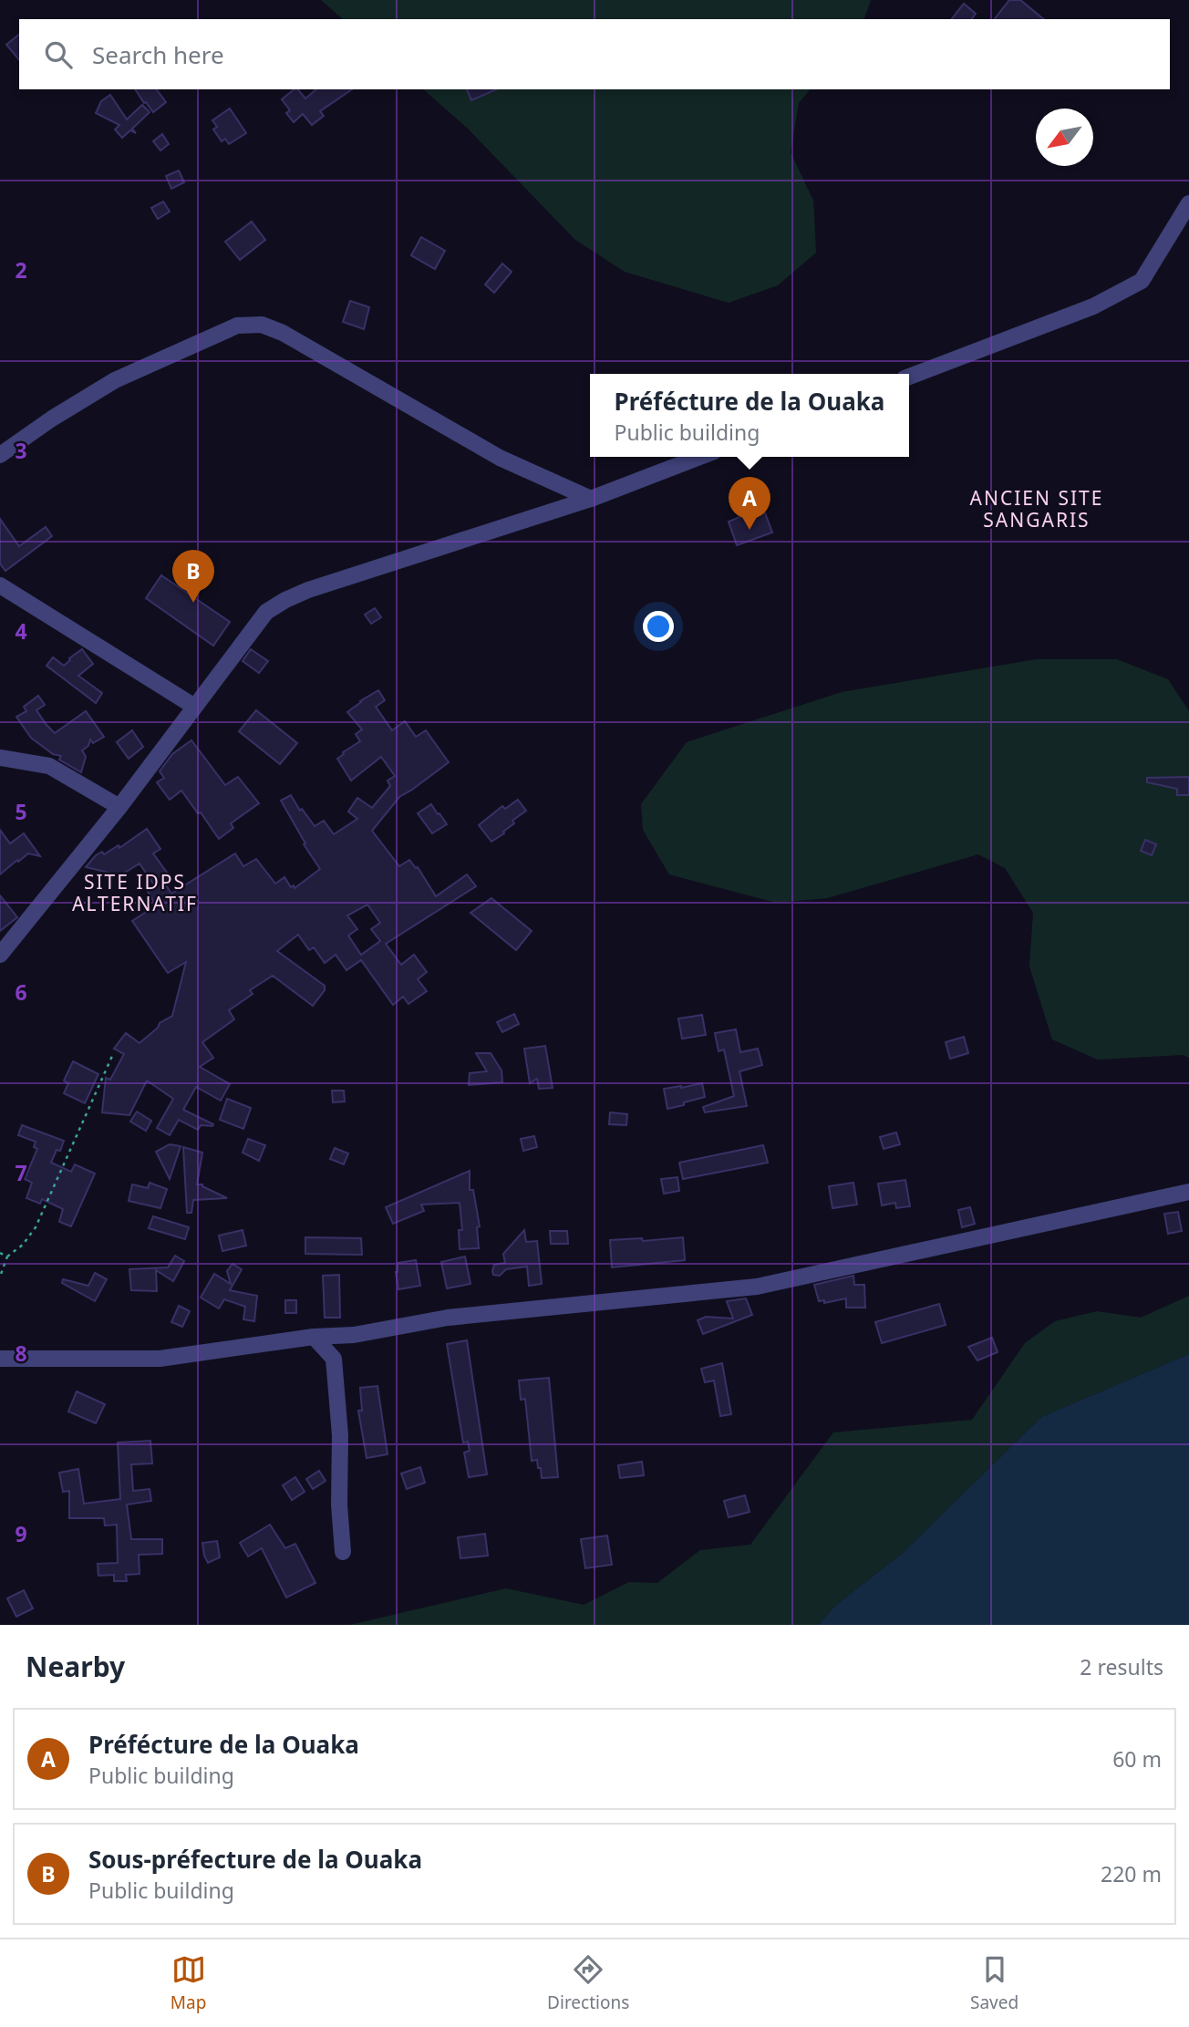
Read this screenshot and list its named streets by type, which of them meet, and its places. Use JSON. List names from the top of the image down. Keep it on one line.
{"districts":["ANCIEN SITE SANGARIS","SITE IDPS ALTERNATIF"],"north":"bottom left","page":{"search":"Search here","popup":["Préfécture de la Ouaka","Public building"],"pins":["A","B"],"heading":["Nearby","2 results"],"list":[{"mark":"A","name":"Préfécture de la Ouaka","note":"Public building","value":"60 m"},{"mark":"B","name":"Sous-préfecture de la Ouaka","note":"Public building","value":"220 m"}],"nav":["Map","Directions","Saved"]},"grid":{"rows":["2","3","4","5","6","7","8","9"]}}
